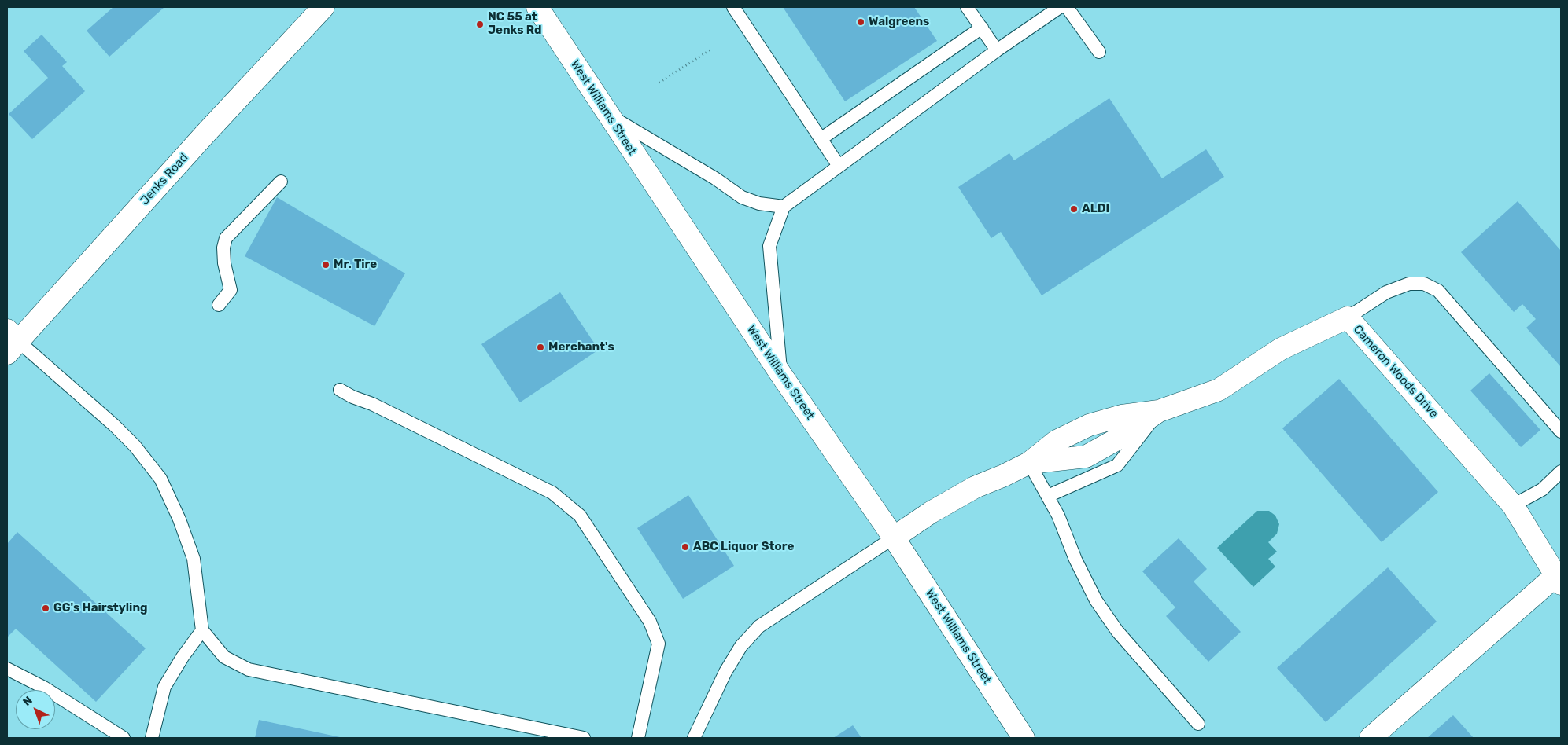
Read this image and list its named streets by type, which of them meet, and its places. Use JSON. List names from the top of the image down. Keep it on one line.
{"streets":{"street":["West Williams Street","Jenks Road","Cameron Woods Drive"]},"crossings":[["West Williams Street","Cameron Woods Drive"]],"places":["Walgreens","NC 55 at Jenks Rd","ALDI","Mr. Tire","Merchant's","ABC Liquor Store","GG's Hairstyling"],"north":"top left"}
